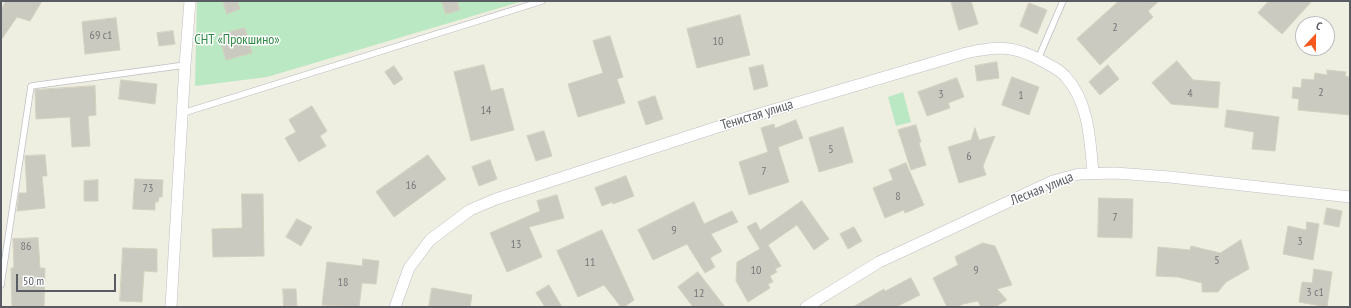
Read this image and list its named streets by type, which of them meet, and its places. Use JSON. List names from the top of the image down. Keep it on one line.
{"streets":{"street":["Тенистая улица","Лесная улица"]},"crossings":[["Тенистая улица","Лесная улица"]],"parks":["СНТ «Прокшино»"],"house_numbers":["2","69 с1","10","2","4","3","1","14","5","6","7","16","73","8","7","9","3","13","86","5","11","10","9","18","3 с1","12"],"scale_bar":"50 m","north":"top"}
